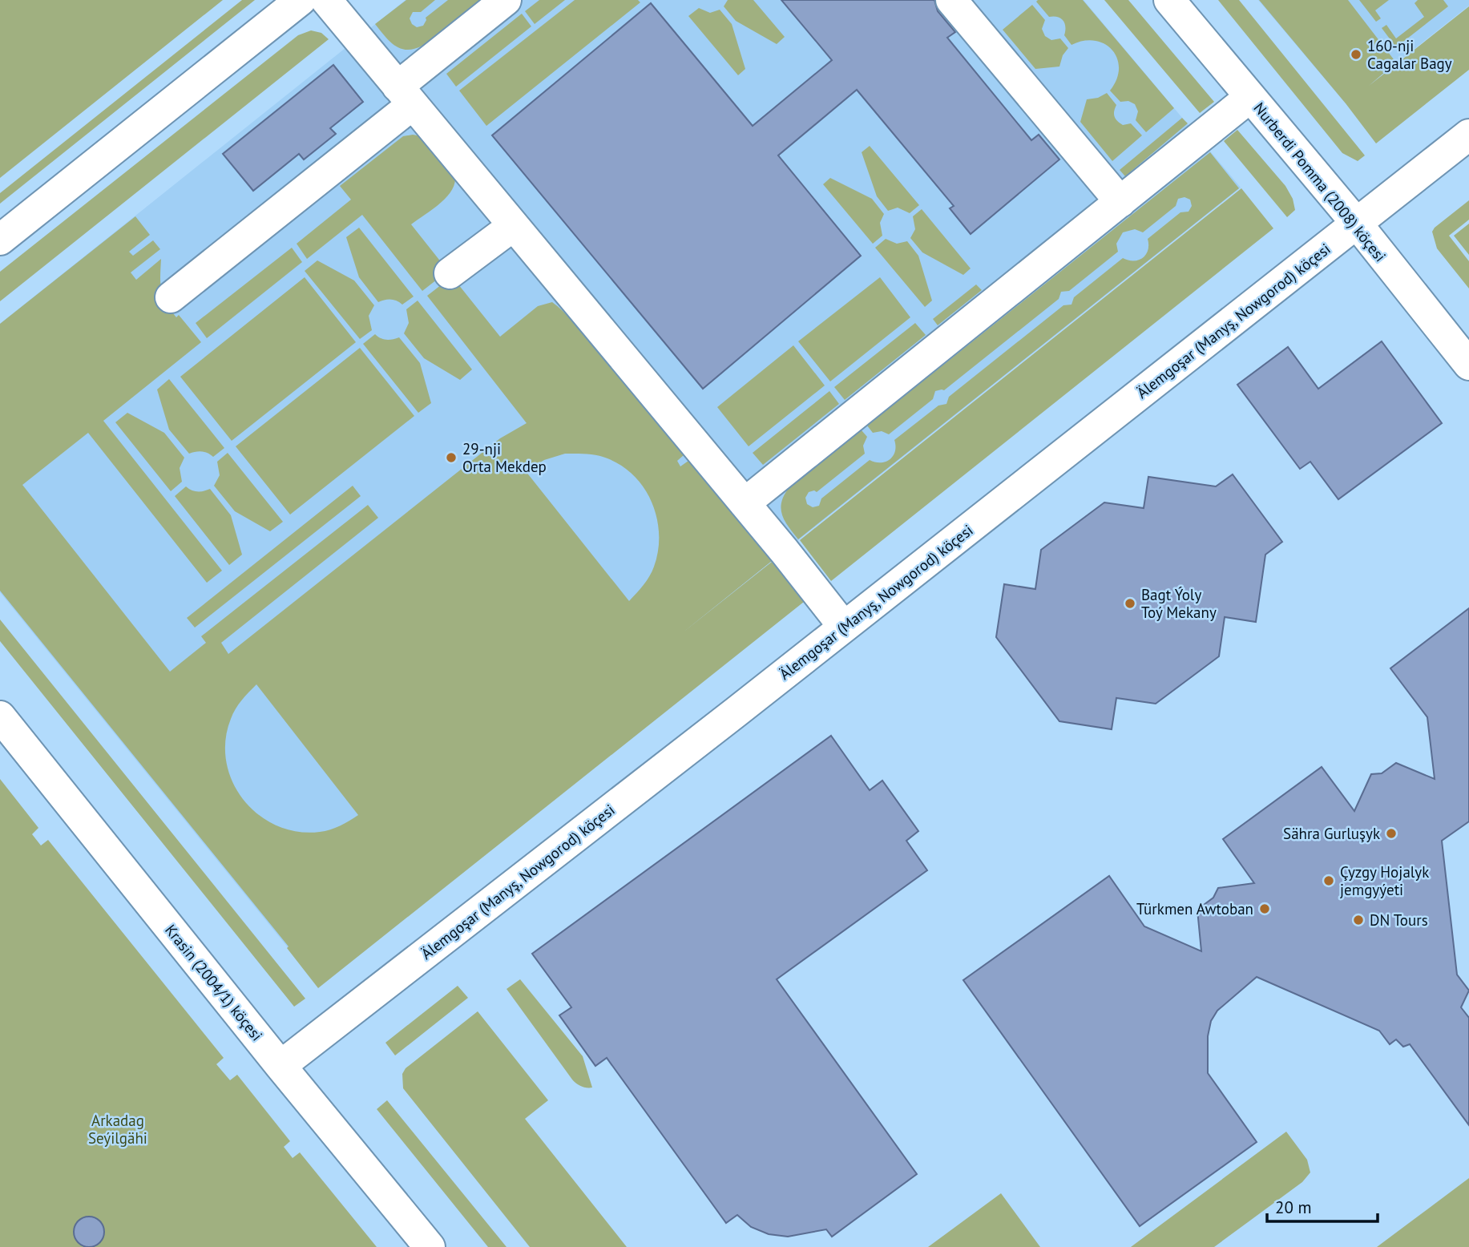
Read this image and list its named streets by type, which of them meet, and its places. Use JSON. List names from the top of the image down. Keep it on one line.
{"streets":{"street":["Nurberdi Pomma (2008) köçesi","Älemgoşar (Manyş, Nowgorod) köçesi","Krasin (2004/1) köçesi"]},"crossings":[["Nurberdi Pomma (2008) köçesi","Älemgoşar (Manyş, Nowgorod) köçesi"],["Älemgoşar (Manyş, Nowgorod) köçesi","Krasin (2004/1) köçesi"]],"parks":["Arkadag Seýilgähi"],"places":["160-nji Cagalar Bagy","29-nji Orta Mekdep","Bagt Ýoly Toý Mekany","Sähra Gurluşyk","Çyzgy Hojalyk jemgyýeti","Türkmen Awtoban","DN Tours"],"scale_bar":"20 m"}
